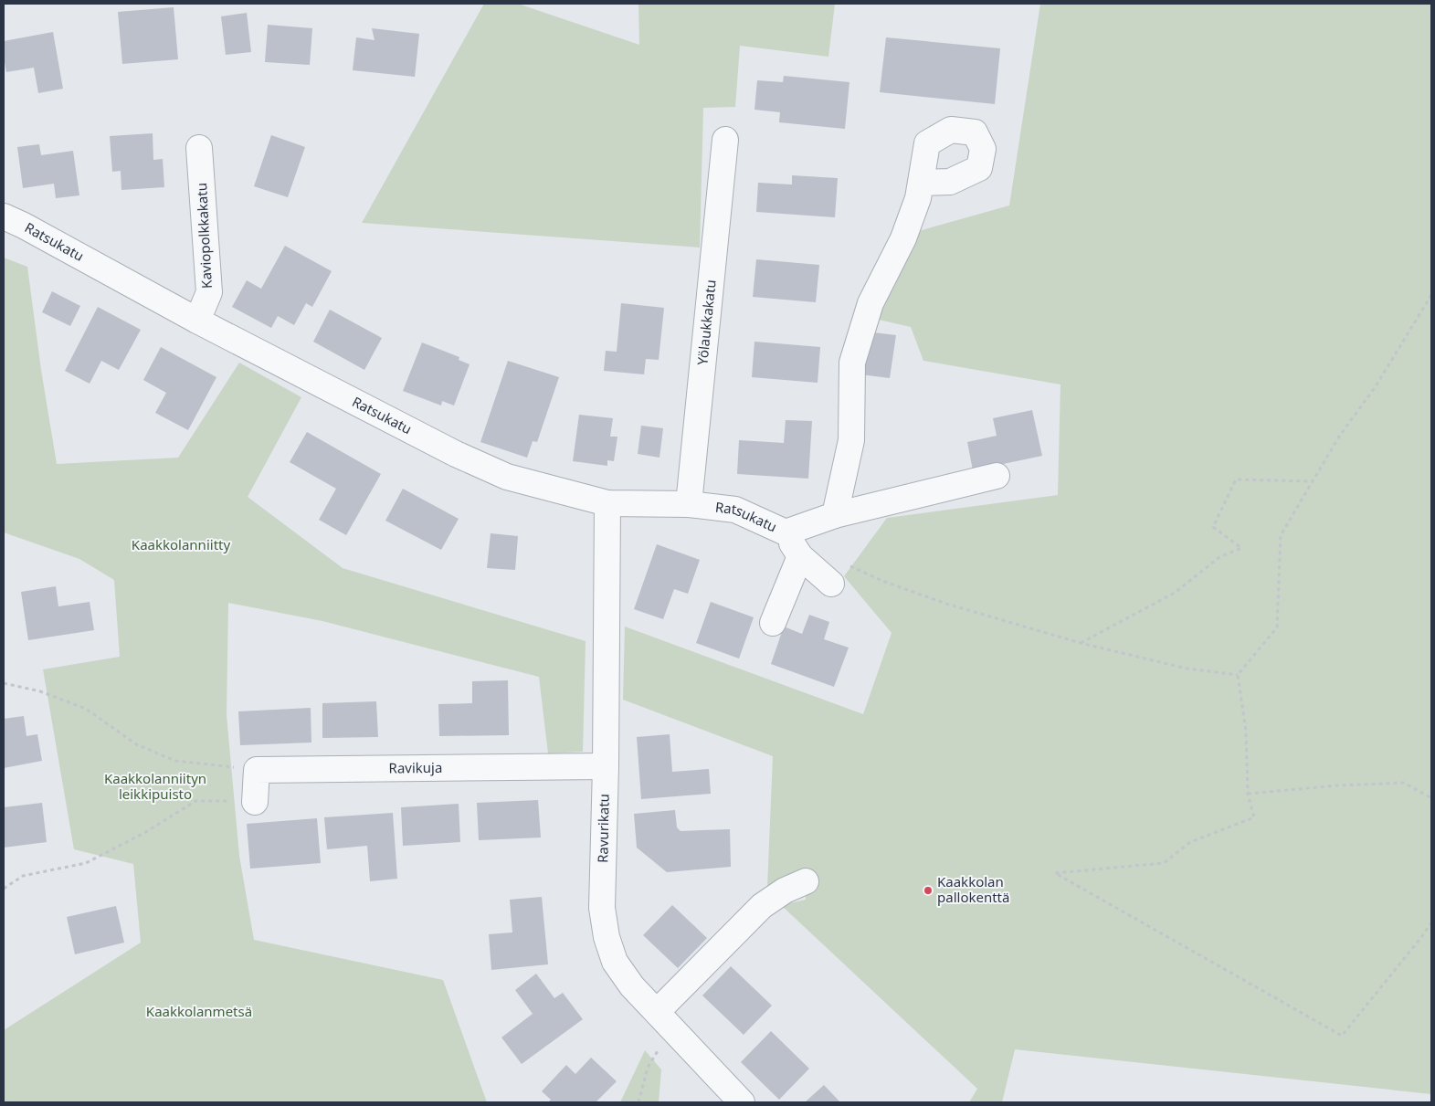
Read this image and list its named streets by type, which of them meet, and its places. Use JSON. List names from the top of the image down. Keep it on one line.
{"streets":{"street":["Kaviopolkkakatu","Ratsukatu","Yölaukkakatu","Ravikuja","Ravurikatu"]},"crossings":[["Kaviopolkkakatu","Ratsukatu"],["Ratsukatu","Yölaukkakatu"],["Ratsukatu","Ravurikatu"],["Ravikuja","Ravurikatu"]],"parks":["Kaakkolanniitty","Kaakkolanniityn leikkipuisto","Kaakkolanmetsä"],"places":["Kaakkolan pallokenttä"]}
